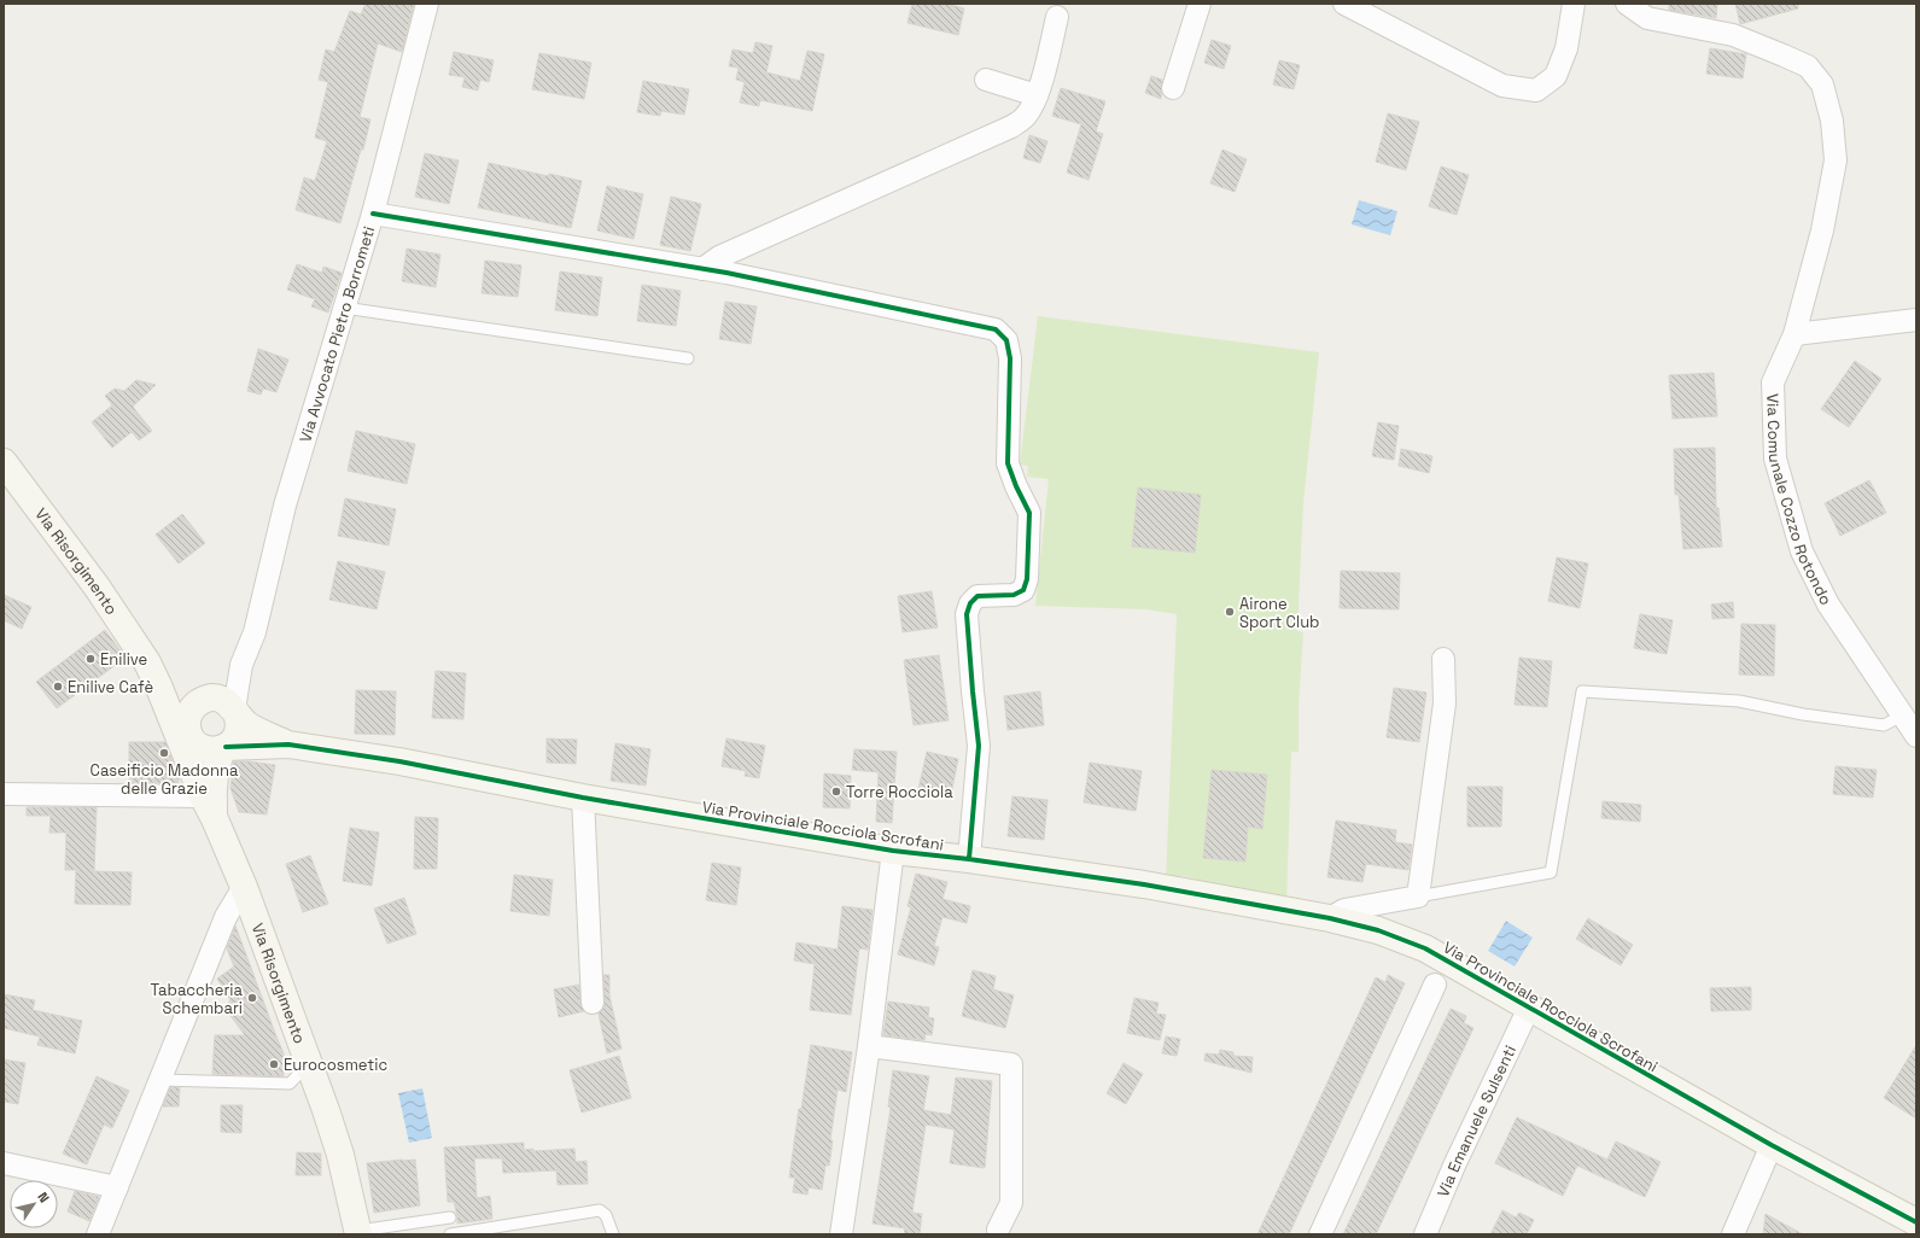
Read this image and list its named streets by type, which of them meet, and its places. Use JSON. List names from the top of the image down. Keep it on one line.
{"streets":{"street":["Via Avvocato Pietro Borrometi","Via Comunale Cozzo Rotondo","Via Risorgimento","Via Provinciale Rocciola Scrofani","Via Emanuele Sulsenti"]},"crossings":[["Via Provinciale Rocciola Scrofani","Via Emanuele Sulsenti"]],"places":["Airone Sport Club","Enilive","Enilive Cafè","Caseificio Madonna delle Grazie","Torre Rocciola","Tabaccheria Schembari","Eurocosmetic"],"north":"top right"}
